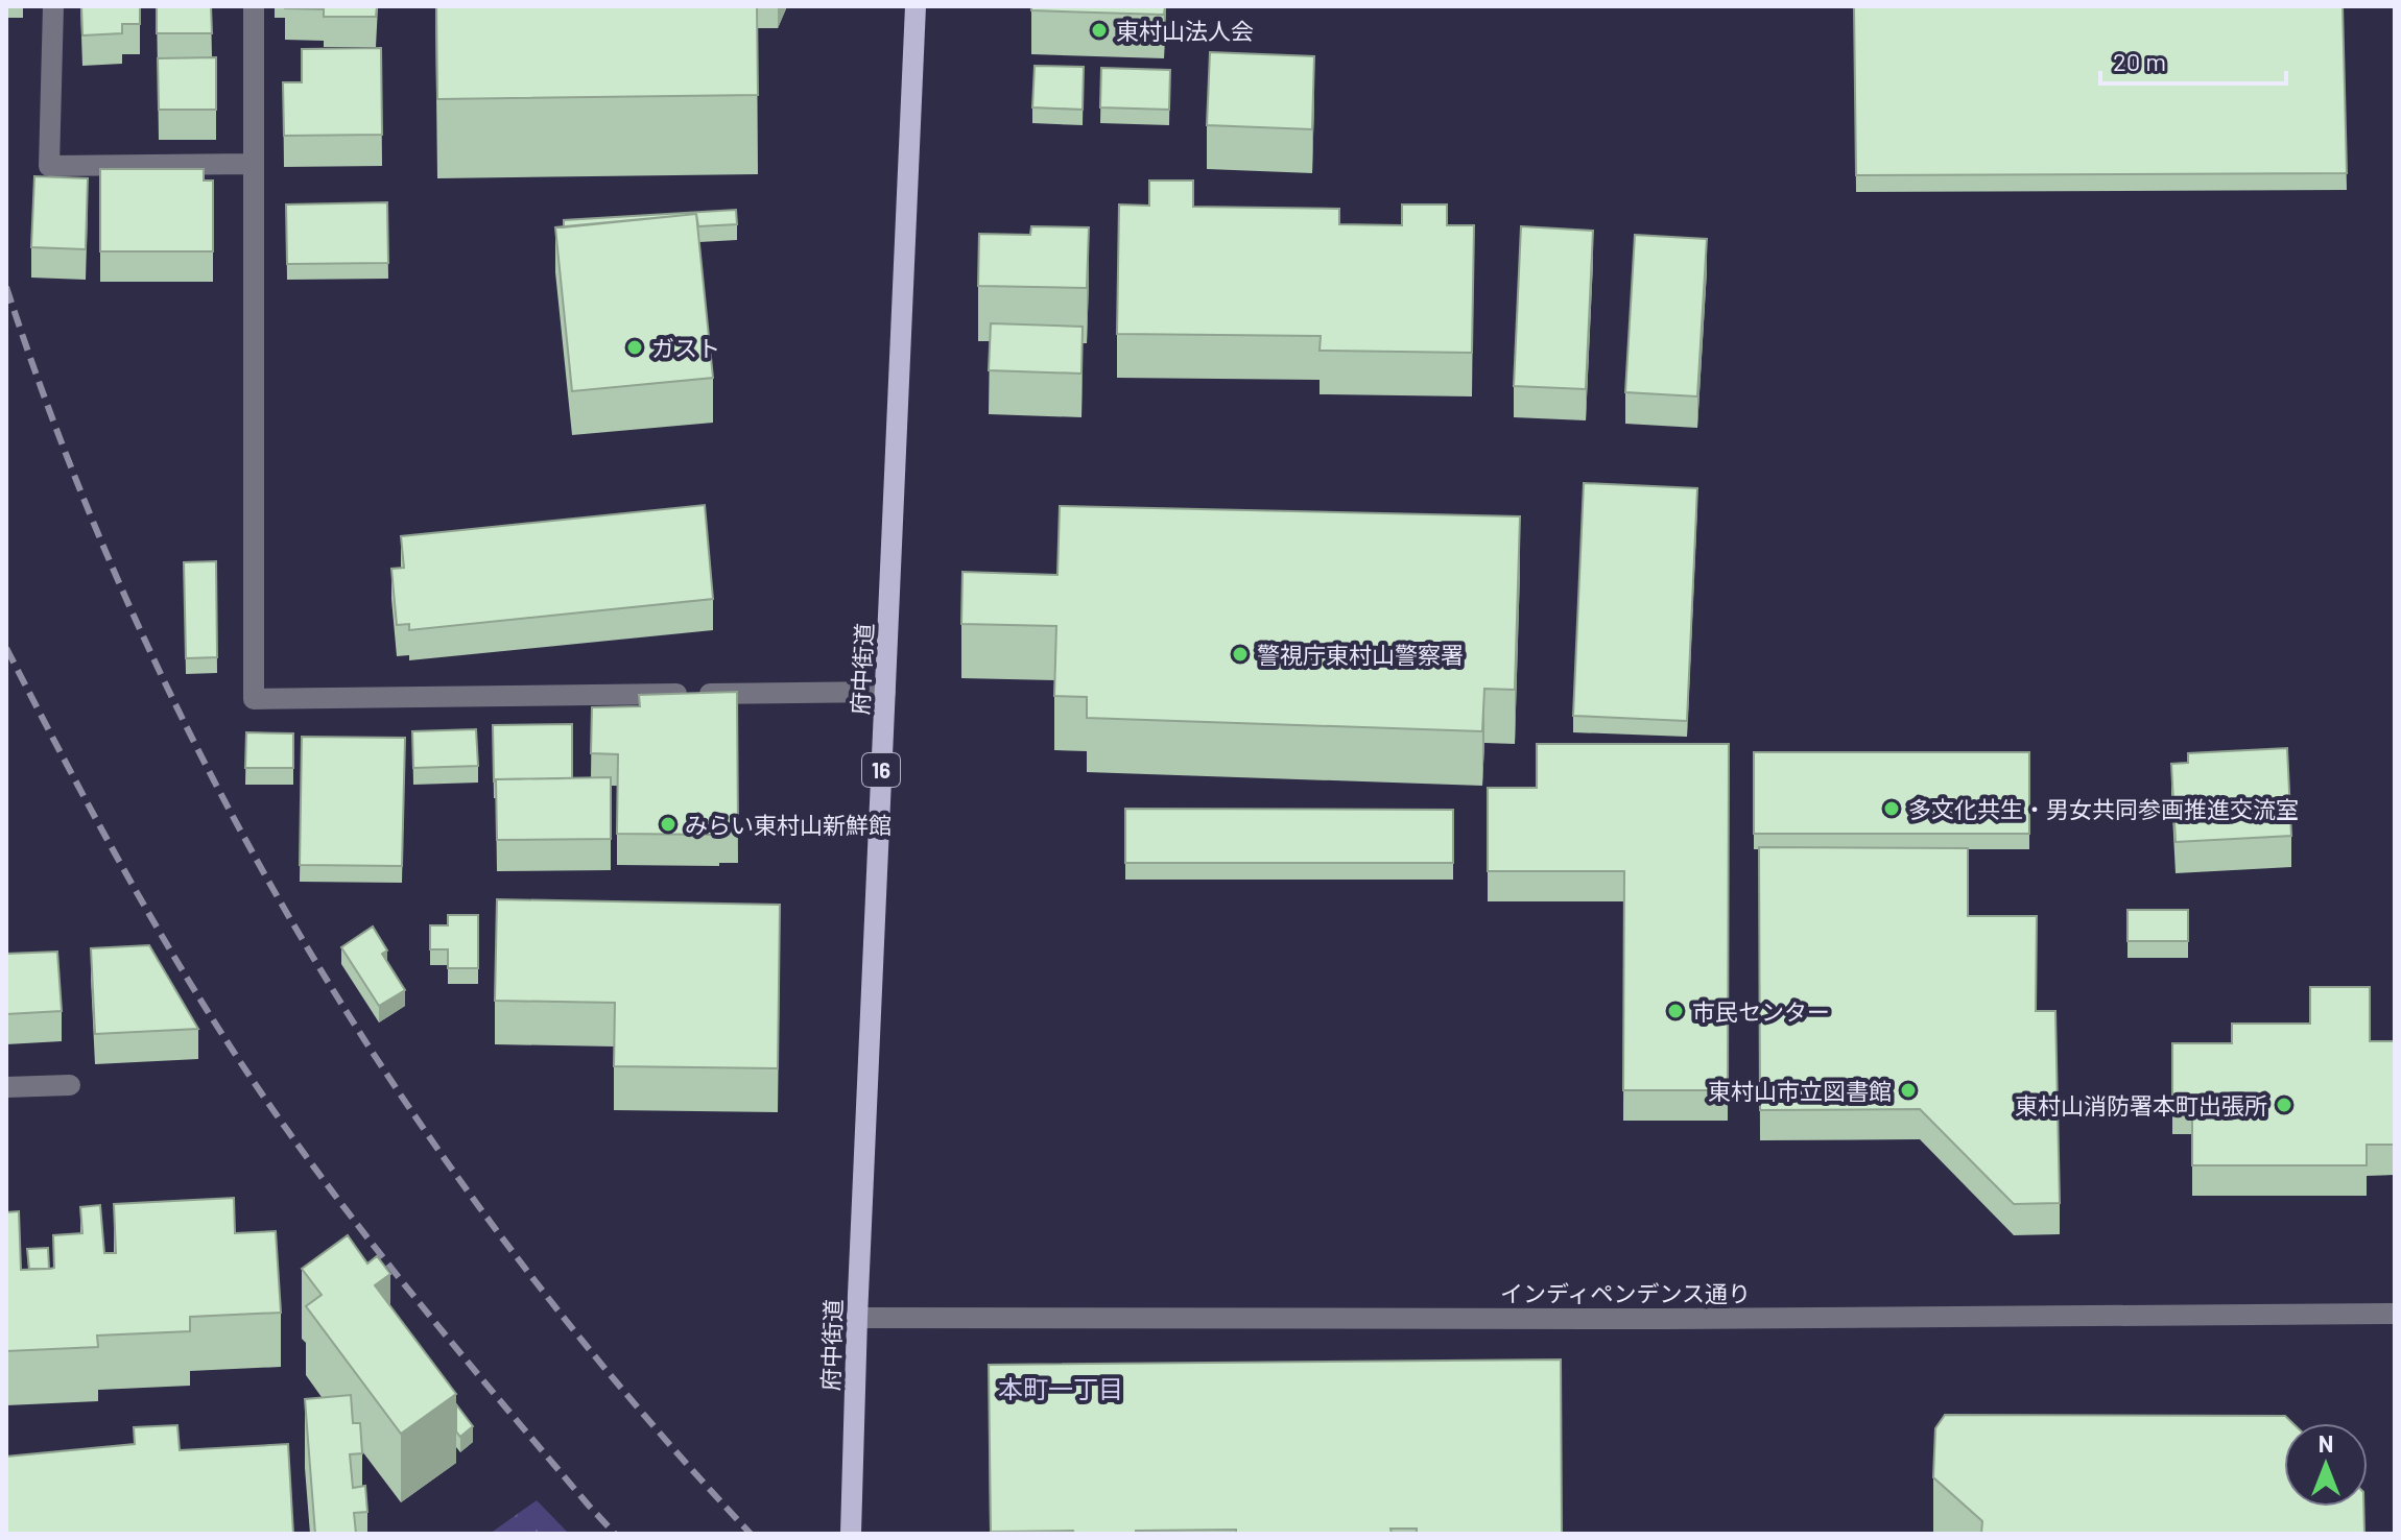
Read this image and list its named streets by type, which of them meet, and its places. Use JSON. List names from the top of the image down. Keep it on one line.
{"streets":{"main road":["府中街道","16"],"street":["インディペンデンス通り"]},"crossings":[["府中街道","インディペンデンス通り"]],"districts":["本町一丁目"],"places":["東村山法人会","ガスト","警視庁東村山警察署","多文化共生・男女共同参画推進交流室","みらい東村山新鮮館","市民センター","東村山市立図書館","東村山消防署本町出張所"],"scale_bar":"20 m","north":"top"}
